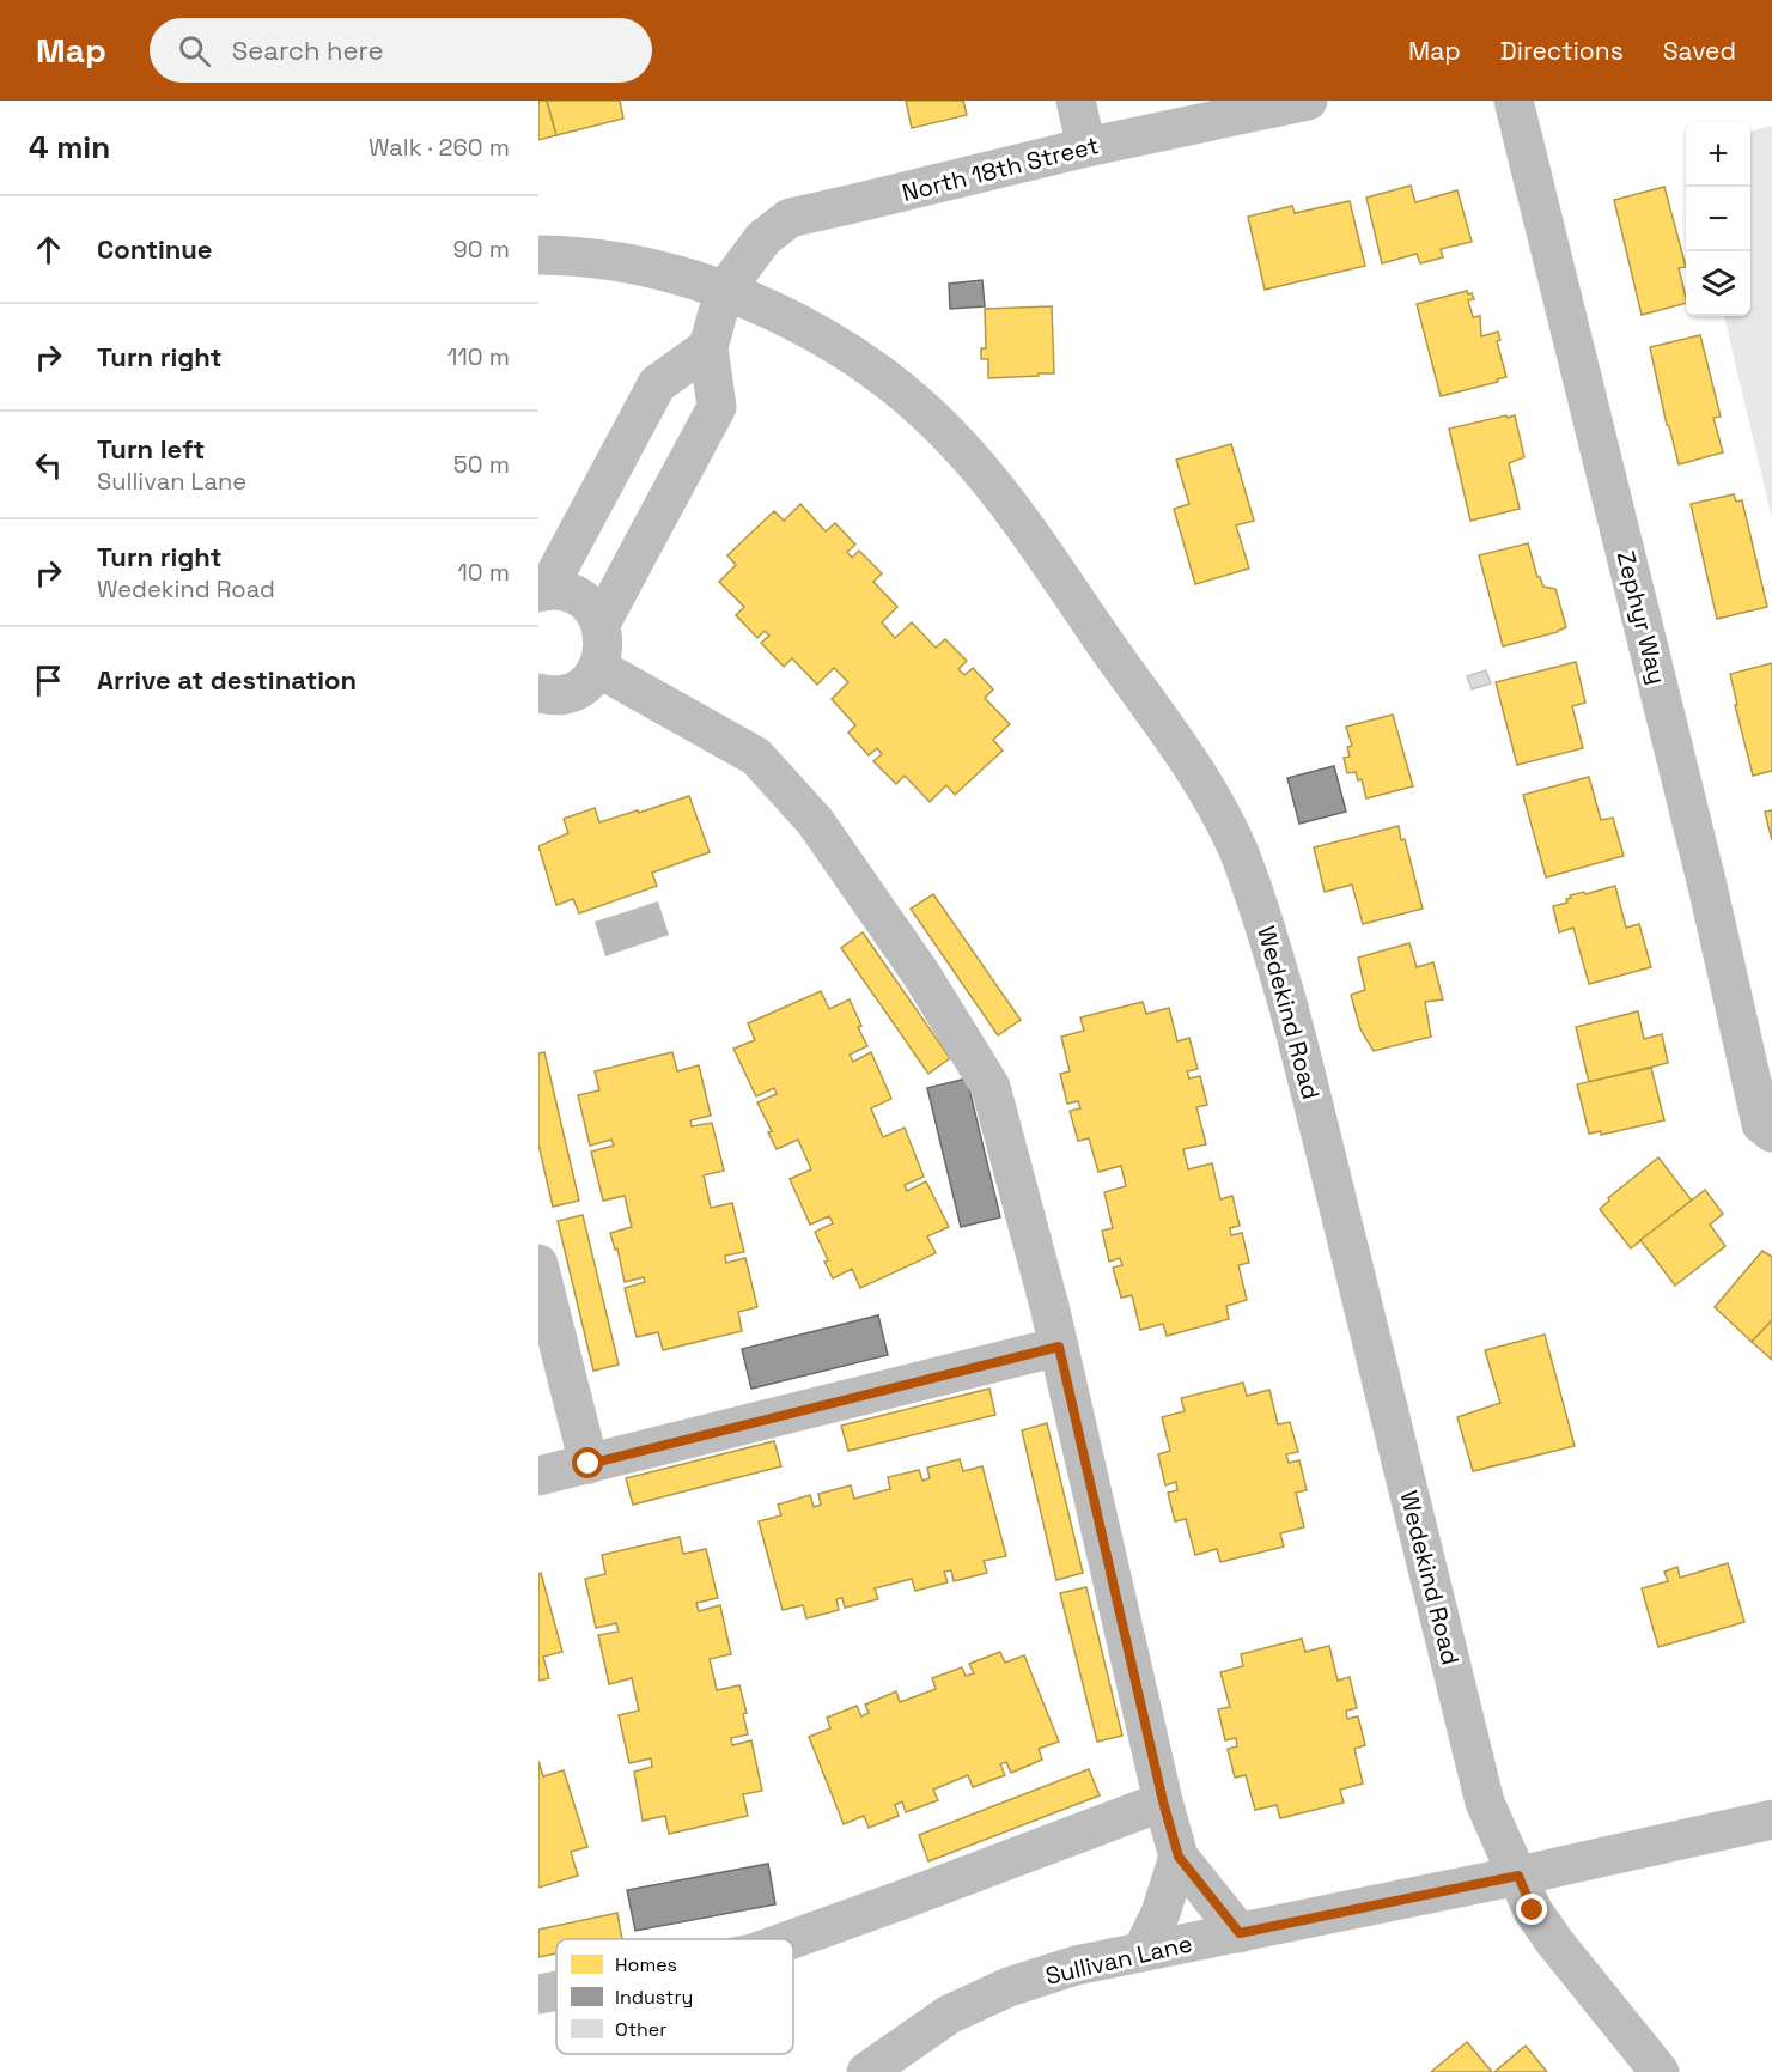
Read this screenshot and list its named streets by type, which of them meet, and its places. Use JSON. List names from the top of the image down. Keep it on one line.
{"streets":{"street":["North 18th Street","Zephyr Way","Wedekind Road","Sullivan Lane"]},"crossings":[["North 18th Street","Wedekind Road"],["Wedekind Road","Sullivan Lane"]],"legend":["Homes","Industry","Other"],"page":{"header":"Map","search":"Search here","nav":["Map","Directions","Saved"],"heading":["4 min","Walk · 260 m"],"map_buttons":["+","−"],"list":[["Continue","90 m"],["Turn right","110 m"],["Turn left","Sullivan Lane","50 m"],["Turn right","Wedekind Road","10 m"],"Arrive at destination"]}}
